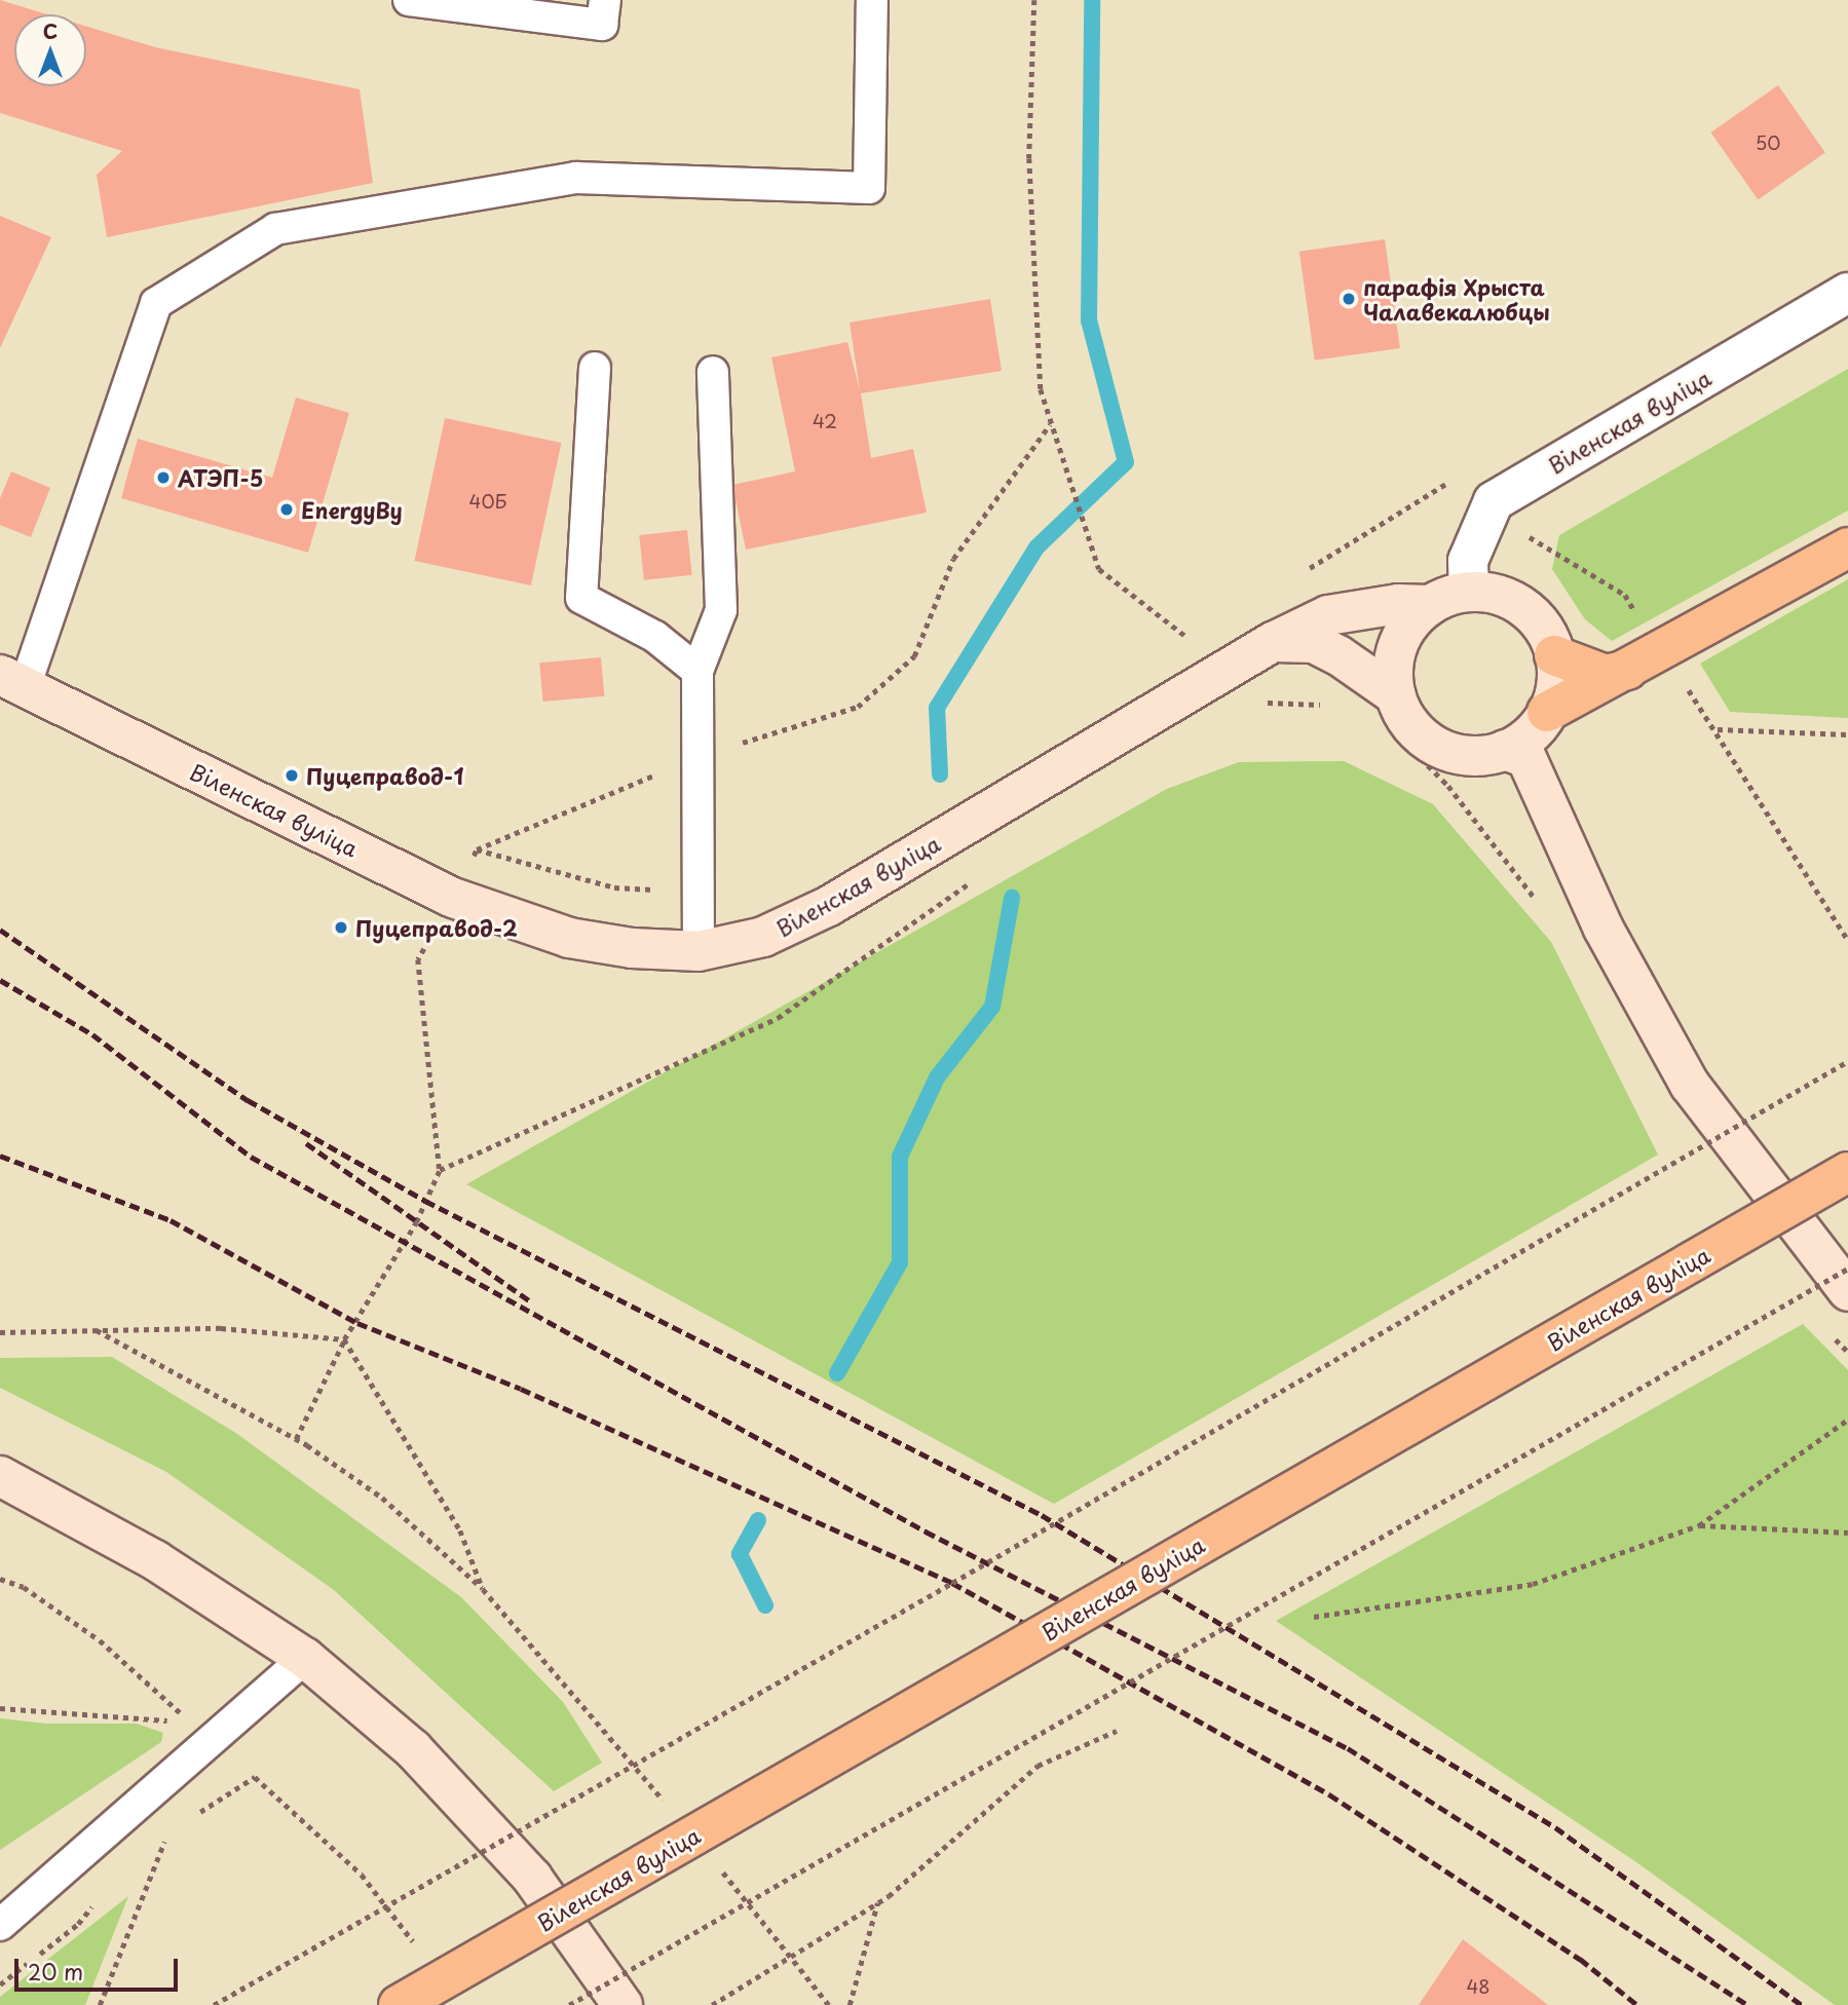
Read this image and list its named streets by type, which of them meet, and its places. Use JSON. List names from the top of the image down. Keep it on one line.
{"streets":{"main road":["Віленская вуліца"]},"places":["парафія Хрыста Чалавекалюбцы","АТЭП-5","EnergyBy","Пуцеправод-1","Пуцеправод-2"],"house_numbers":["50","42","40Б","48"],"scale_bar":"20 m","north":"top"}
